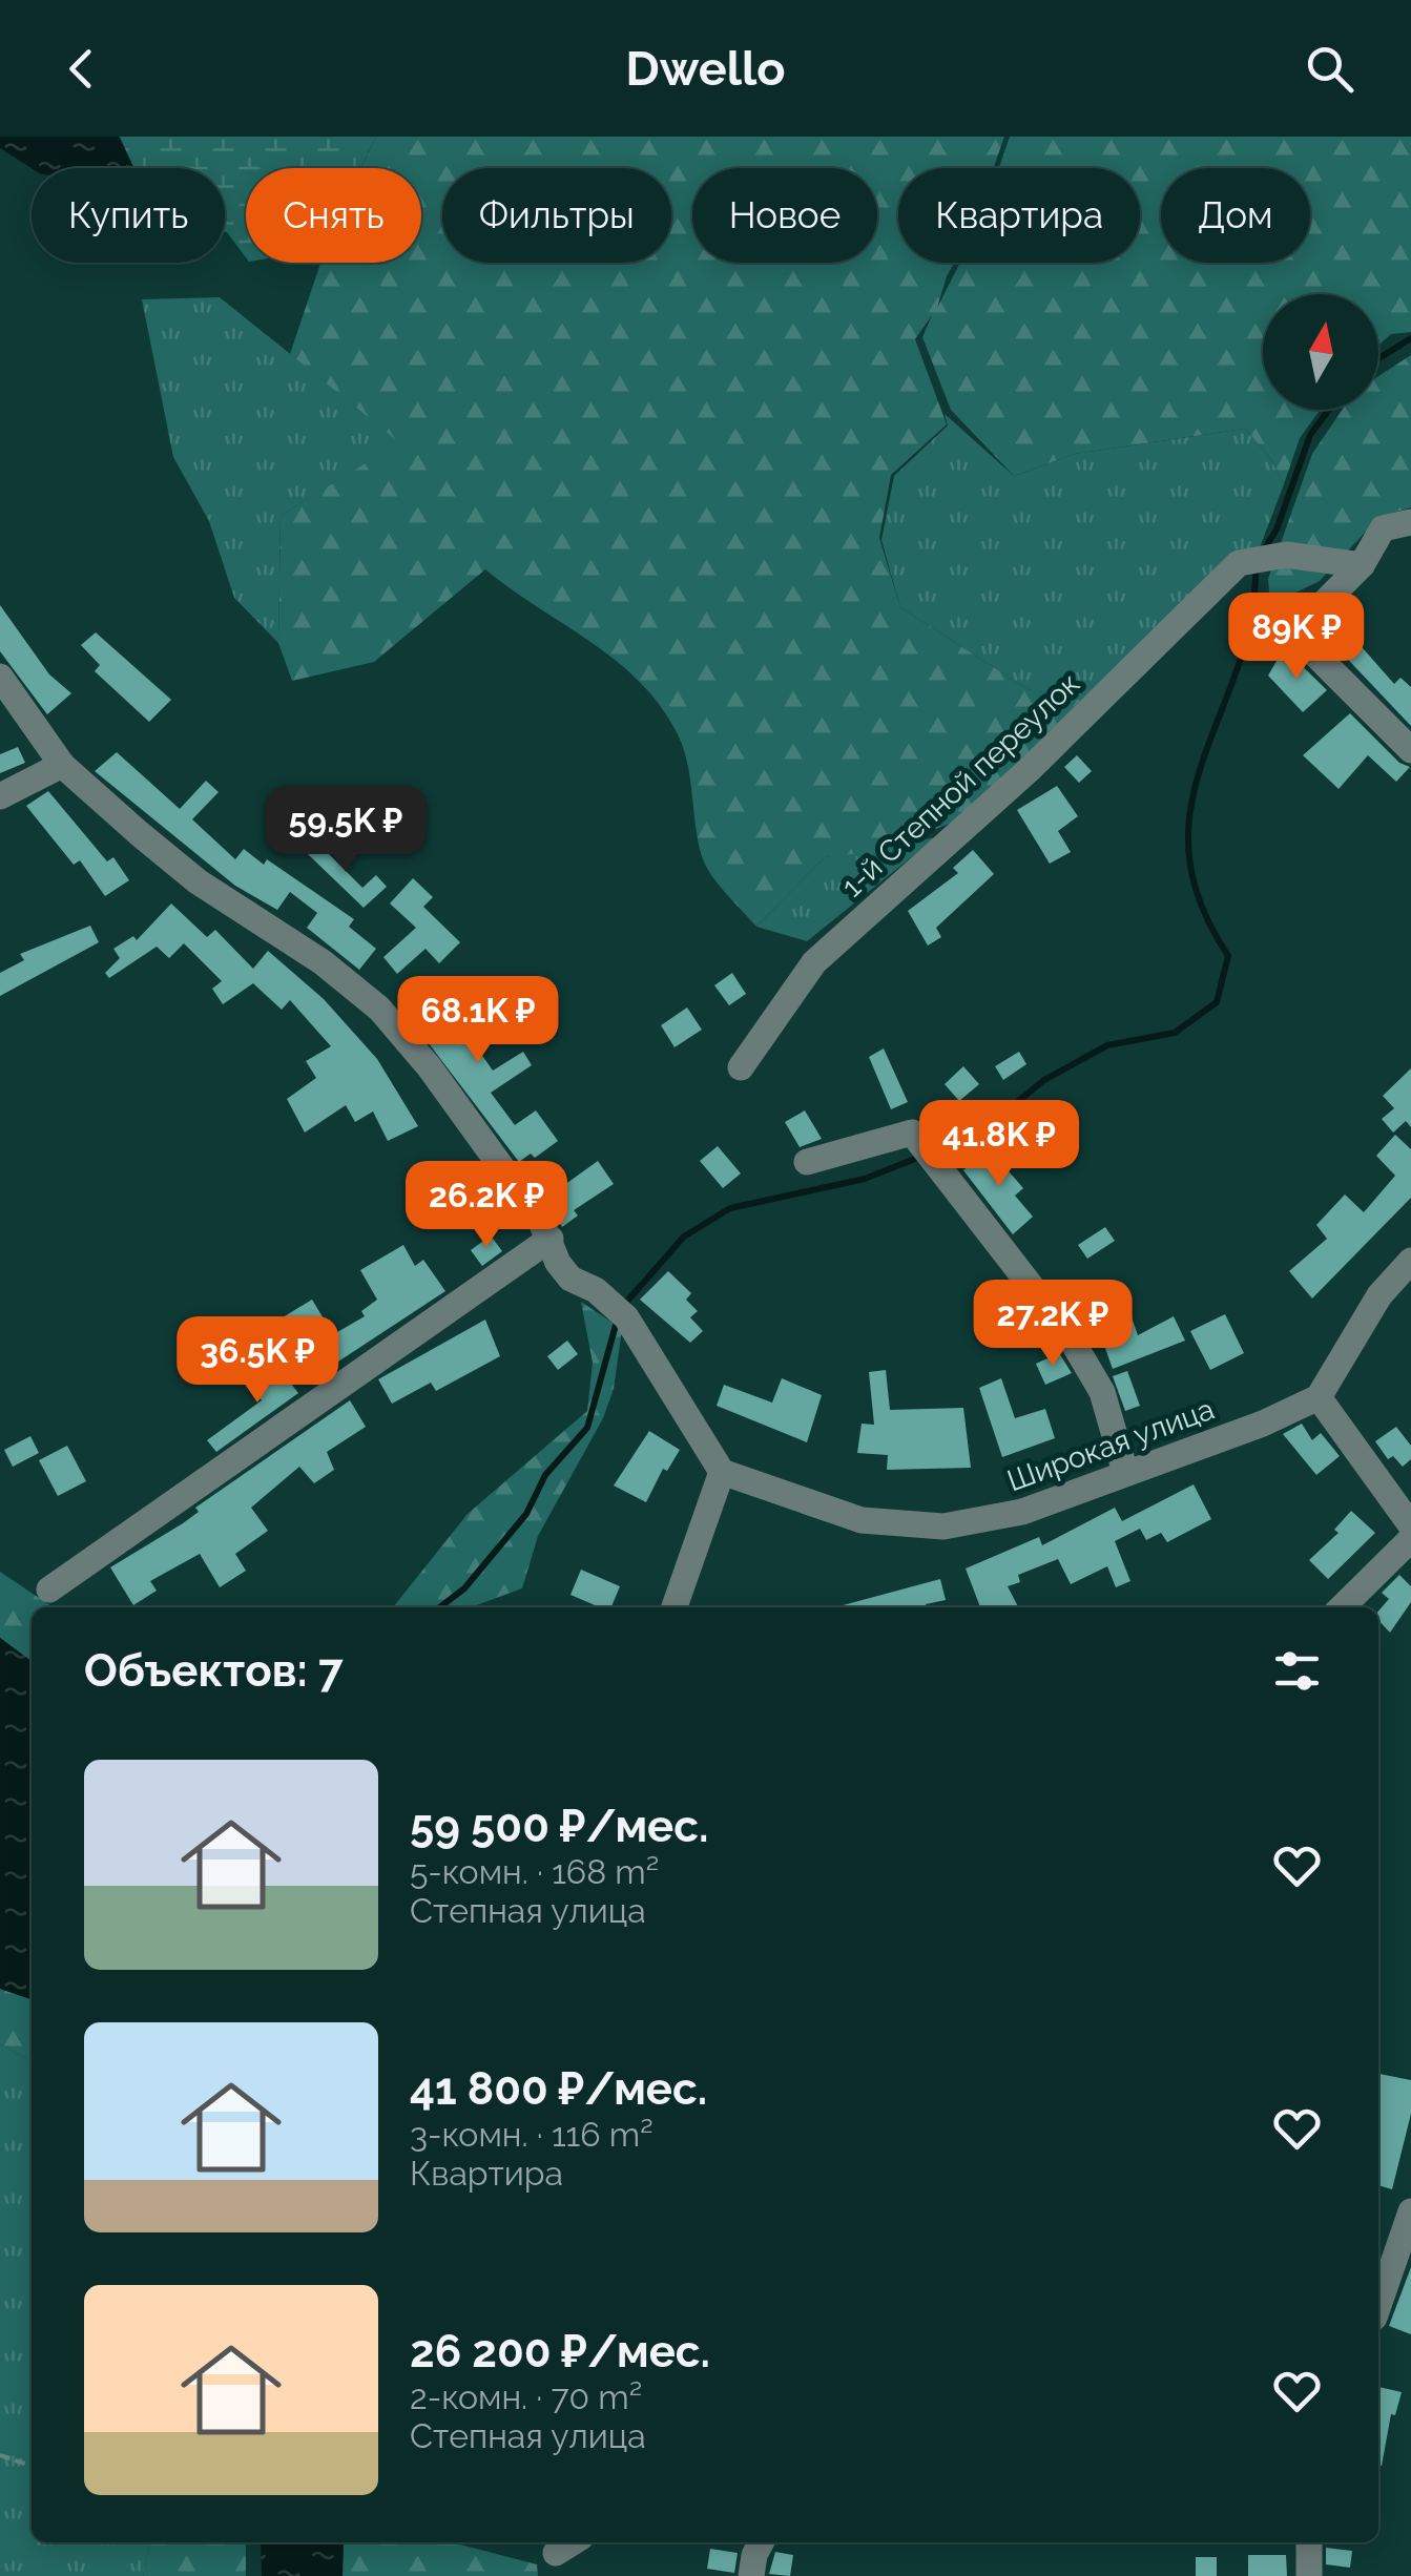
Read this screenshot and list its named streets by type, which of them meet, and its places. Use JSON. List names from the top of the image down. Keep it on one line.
{"streets":{"street":["1-й Степной переулок","Широкая улица"]},"north":"top","page":{"header":"Dwello","chip":["Купить","Снять","Фильтры","Новое","Квартира","Дом"],"price":["89K ₽","59.5K ₽","68.1K ₽","41.8K ₽","26.2K ₽","27.2K ₽","36.5K ₽"],"heading":"Объектов: 7","list":[{"name":"59 500 ₽/мес.","note":"5-комн. · 168 m² · Степная улица"},{"name":"41 800 ₽/мес.","note":"3-комн. · 116 m² · Квартира"},{"name":"26 200 ₽/мес.","note":"2-комн. · 70 m² · Степная улица"}]}}
